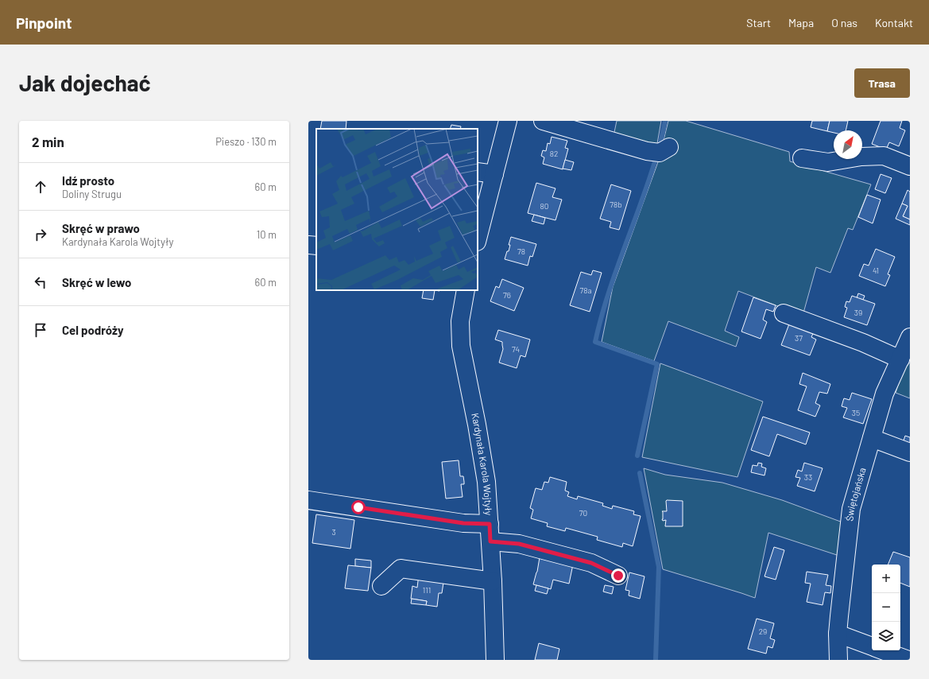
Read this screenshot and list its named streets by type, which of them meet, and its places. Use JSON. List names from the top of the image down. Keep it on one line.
{"streets":{"street":["Kardynała Karola Wojtyły","Świętojańska"]},"house_numbers":["82","78b","80","78","41","78a","76","39","37","74","35","33","70","3","111","29"],"north":"top right","page":{"header":"Pinpoint","nav":["Start","Mapa","O nas","Kontakt"],"buttons":"Trasa","title":"Jak dojechać","heading":["2 min","Pieszo · 130 m"],"list":[["Idź prosto","Doliny Strugu","60 m"],["Skręć w prawo","Kardynała Karola Wojtyły","10 m"],["Skręć w lewo","60 m"],"Cel podróży"],"map_buttons":["+","−"]}}
